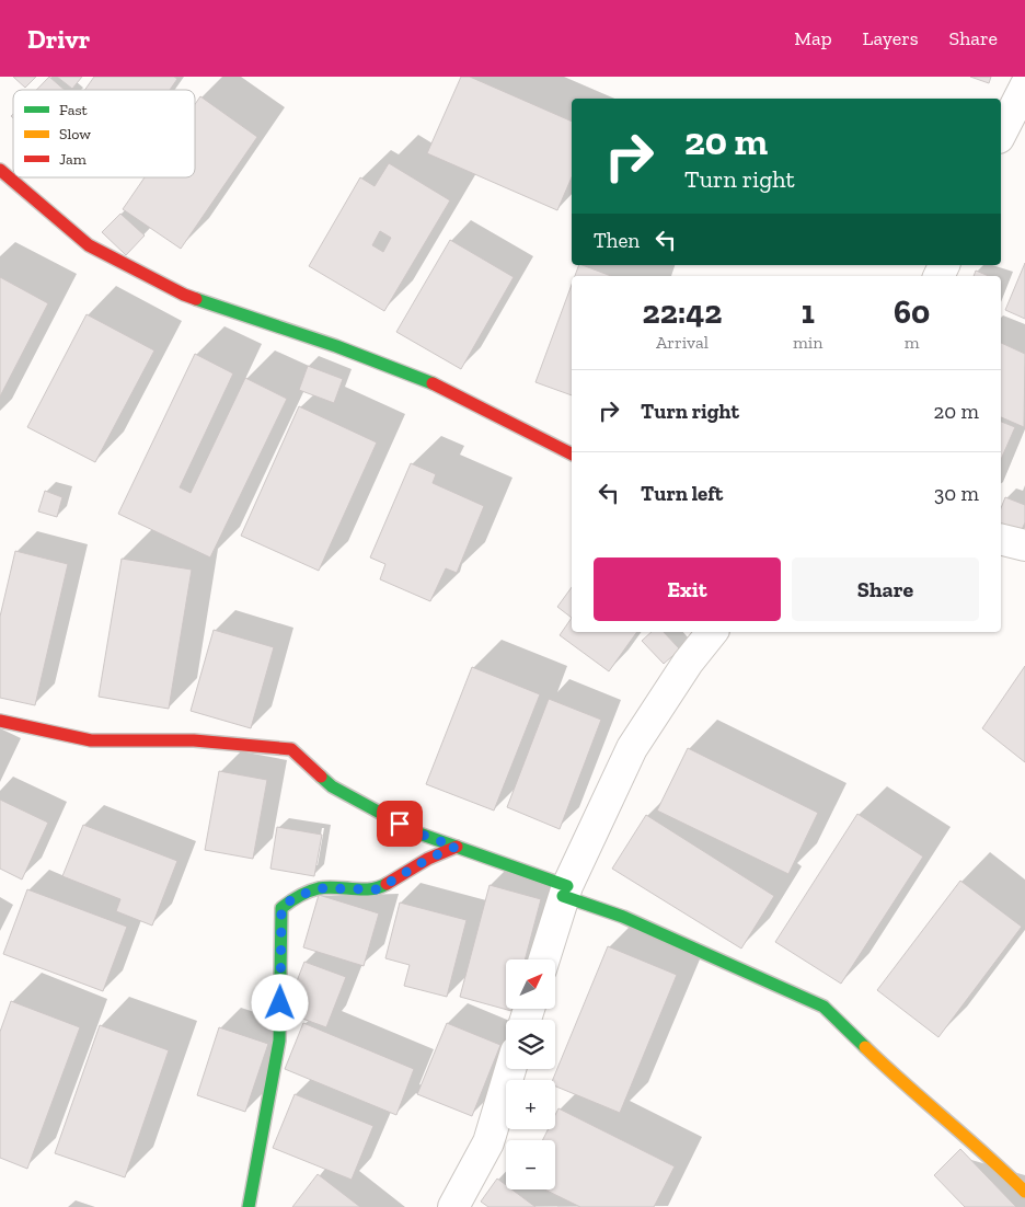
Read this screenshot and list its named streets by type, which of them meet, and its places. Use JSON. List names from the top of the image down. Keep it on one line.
{"legend":["Fast","Slow","Jam"],"north":"top right","page":{"header":"Drivr","nav":["Map","Layers","Share"],"turn":["20 m","Turn right"],"then":"Then","eta":["22:42","Arrival","1","min","60","m"],"list":[{"name":"Turn right","value":"20 m"},{"name":"Turn left","value":"30 m"}],"buttons":["Exit","Share"],"map_buttons":["+","−"]}}
